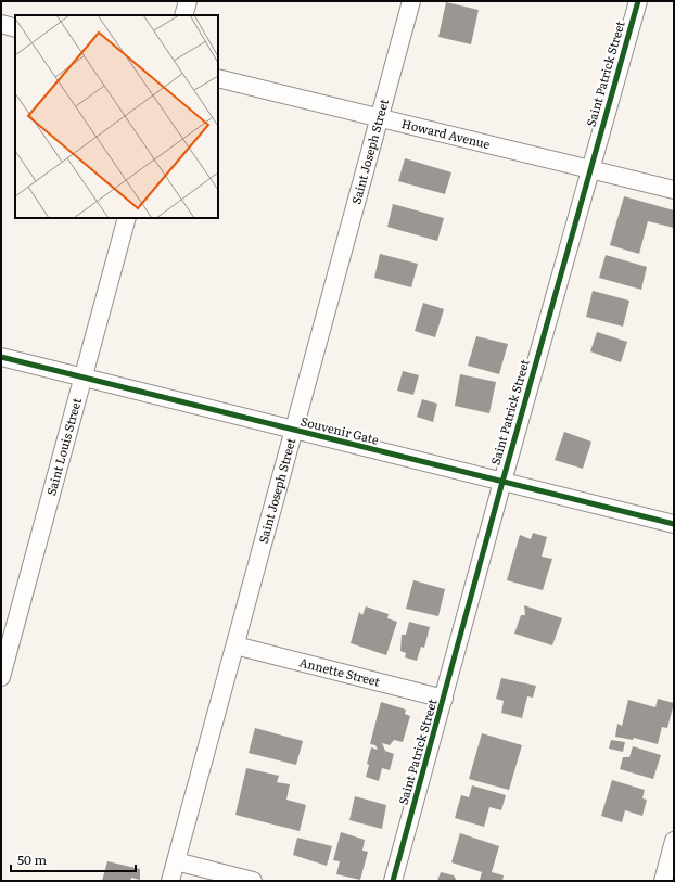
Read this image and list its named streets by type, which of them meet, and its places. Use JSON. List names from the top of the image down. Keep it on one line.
{"streets":{"street":["Saint Patrick Street","Howard Avenue","Saint Joseph Street","Souvenir Gate","Saint Louis Street","Annette Street"]},"crossings":[["Saint Patrick Street","Howard Avenue"],["Saint Patrick Street","Souvenir Gate"],["Saint Patrick Street","Annette Street"],["Howard Avenue","Saint Joseph Street"],["Saint Joseph Street","Souvenir Gate"],["Saint Joseph Street","Annette Street"],["Souvenir Gate","Saint Louis Street"]],"scale_bar":"50 m"}
